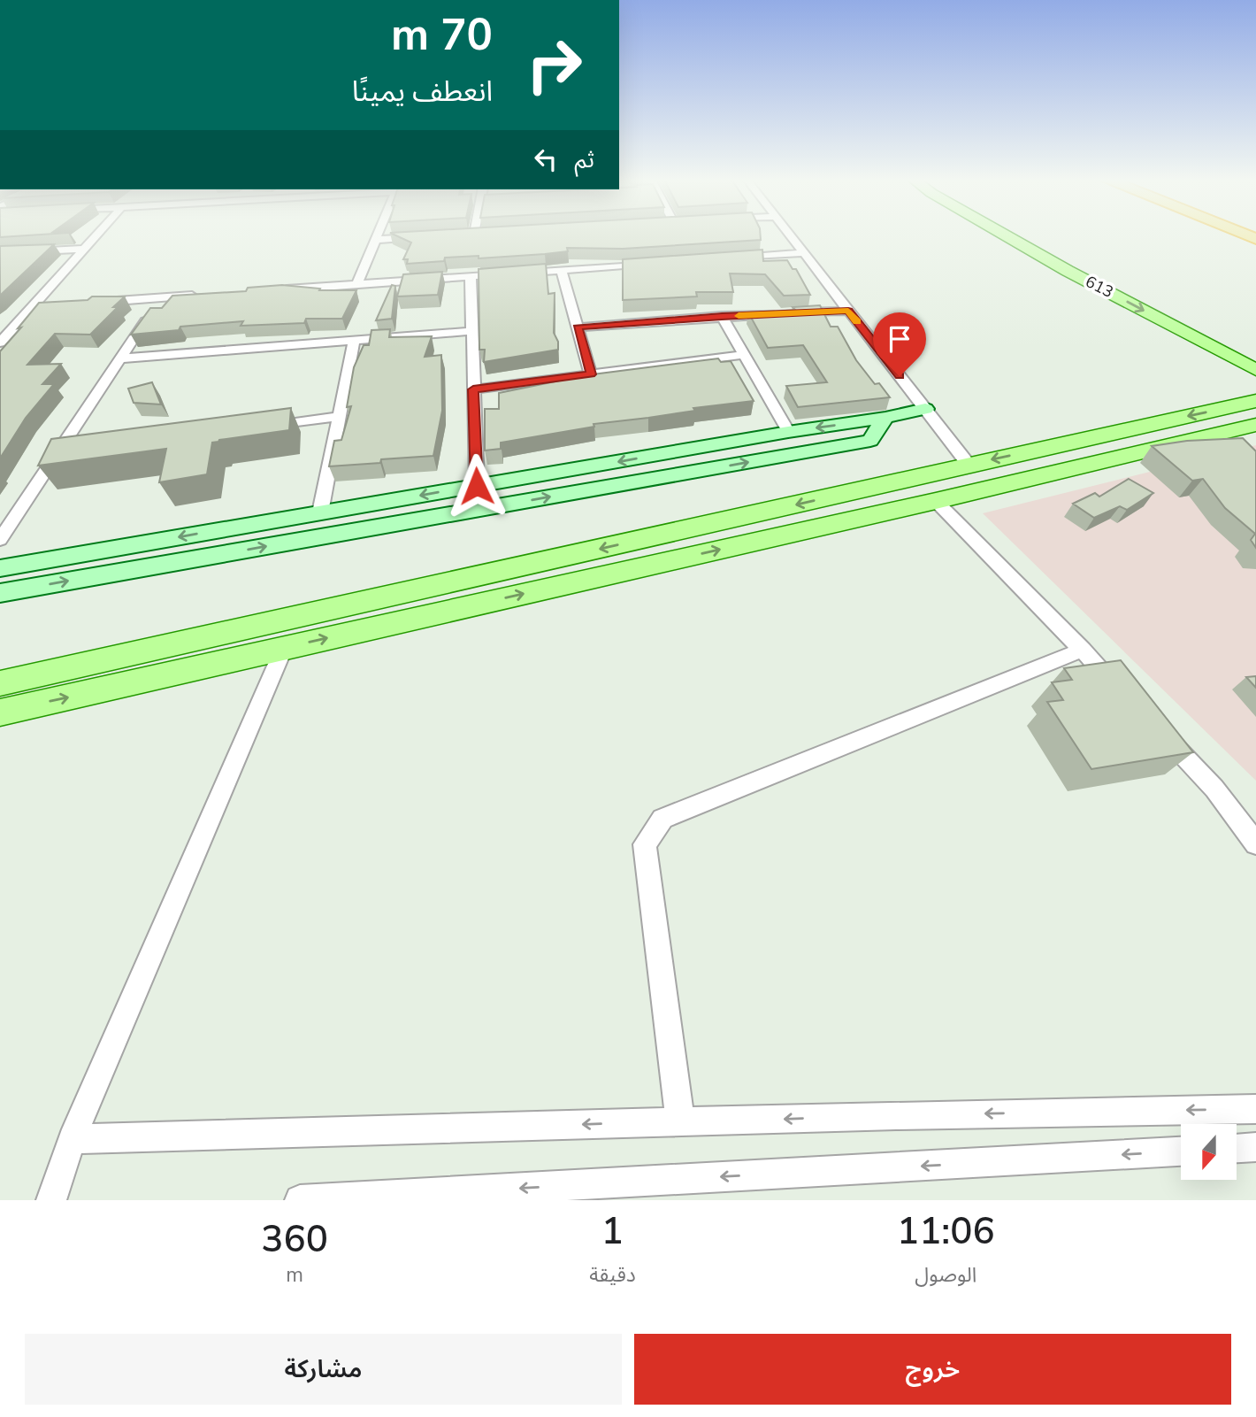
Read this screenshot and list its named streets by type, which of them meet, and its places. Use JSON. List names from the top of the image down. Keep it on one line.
{"streets":{"main road":["613"]},"one_way":["613"],"north":"bottom","page":{"turn":["70 m","انعطف يمينًا"],"then":"ثم","eta":["11:06","الوصول","1","دقيقة","360","m"],"buttons":["خروج","مشاركة"]}}
